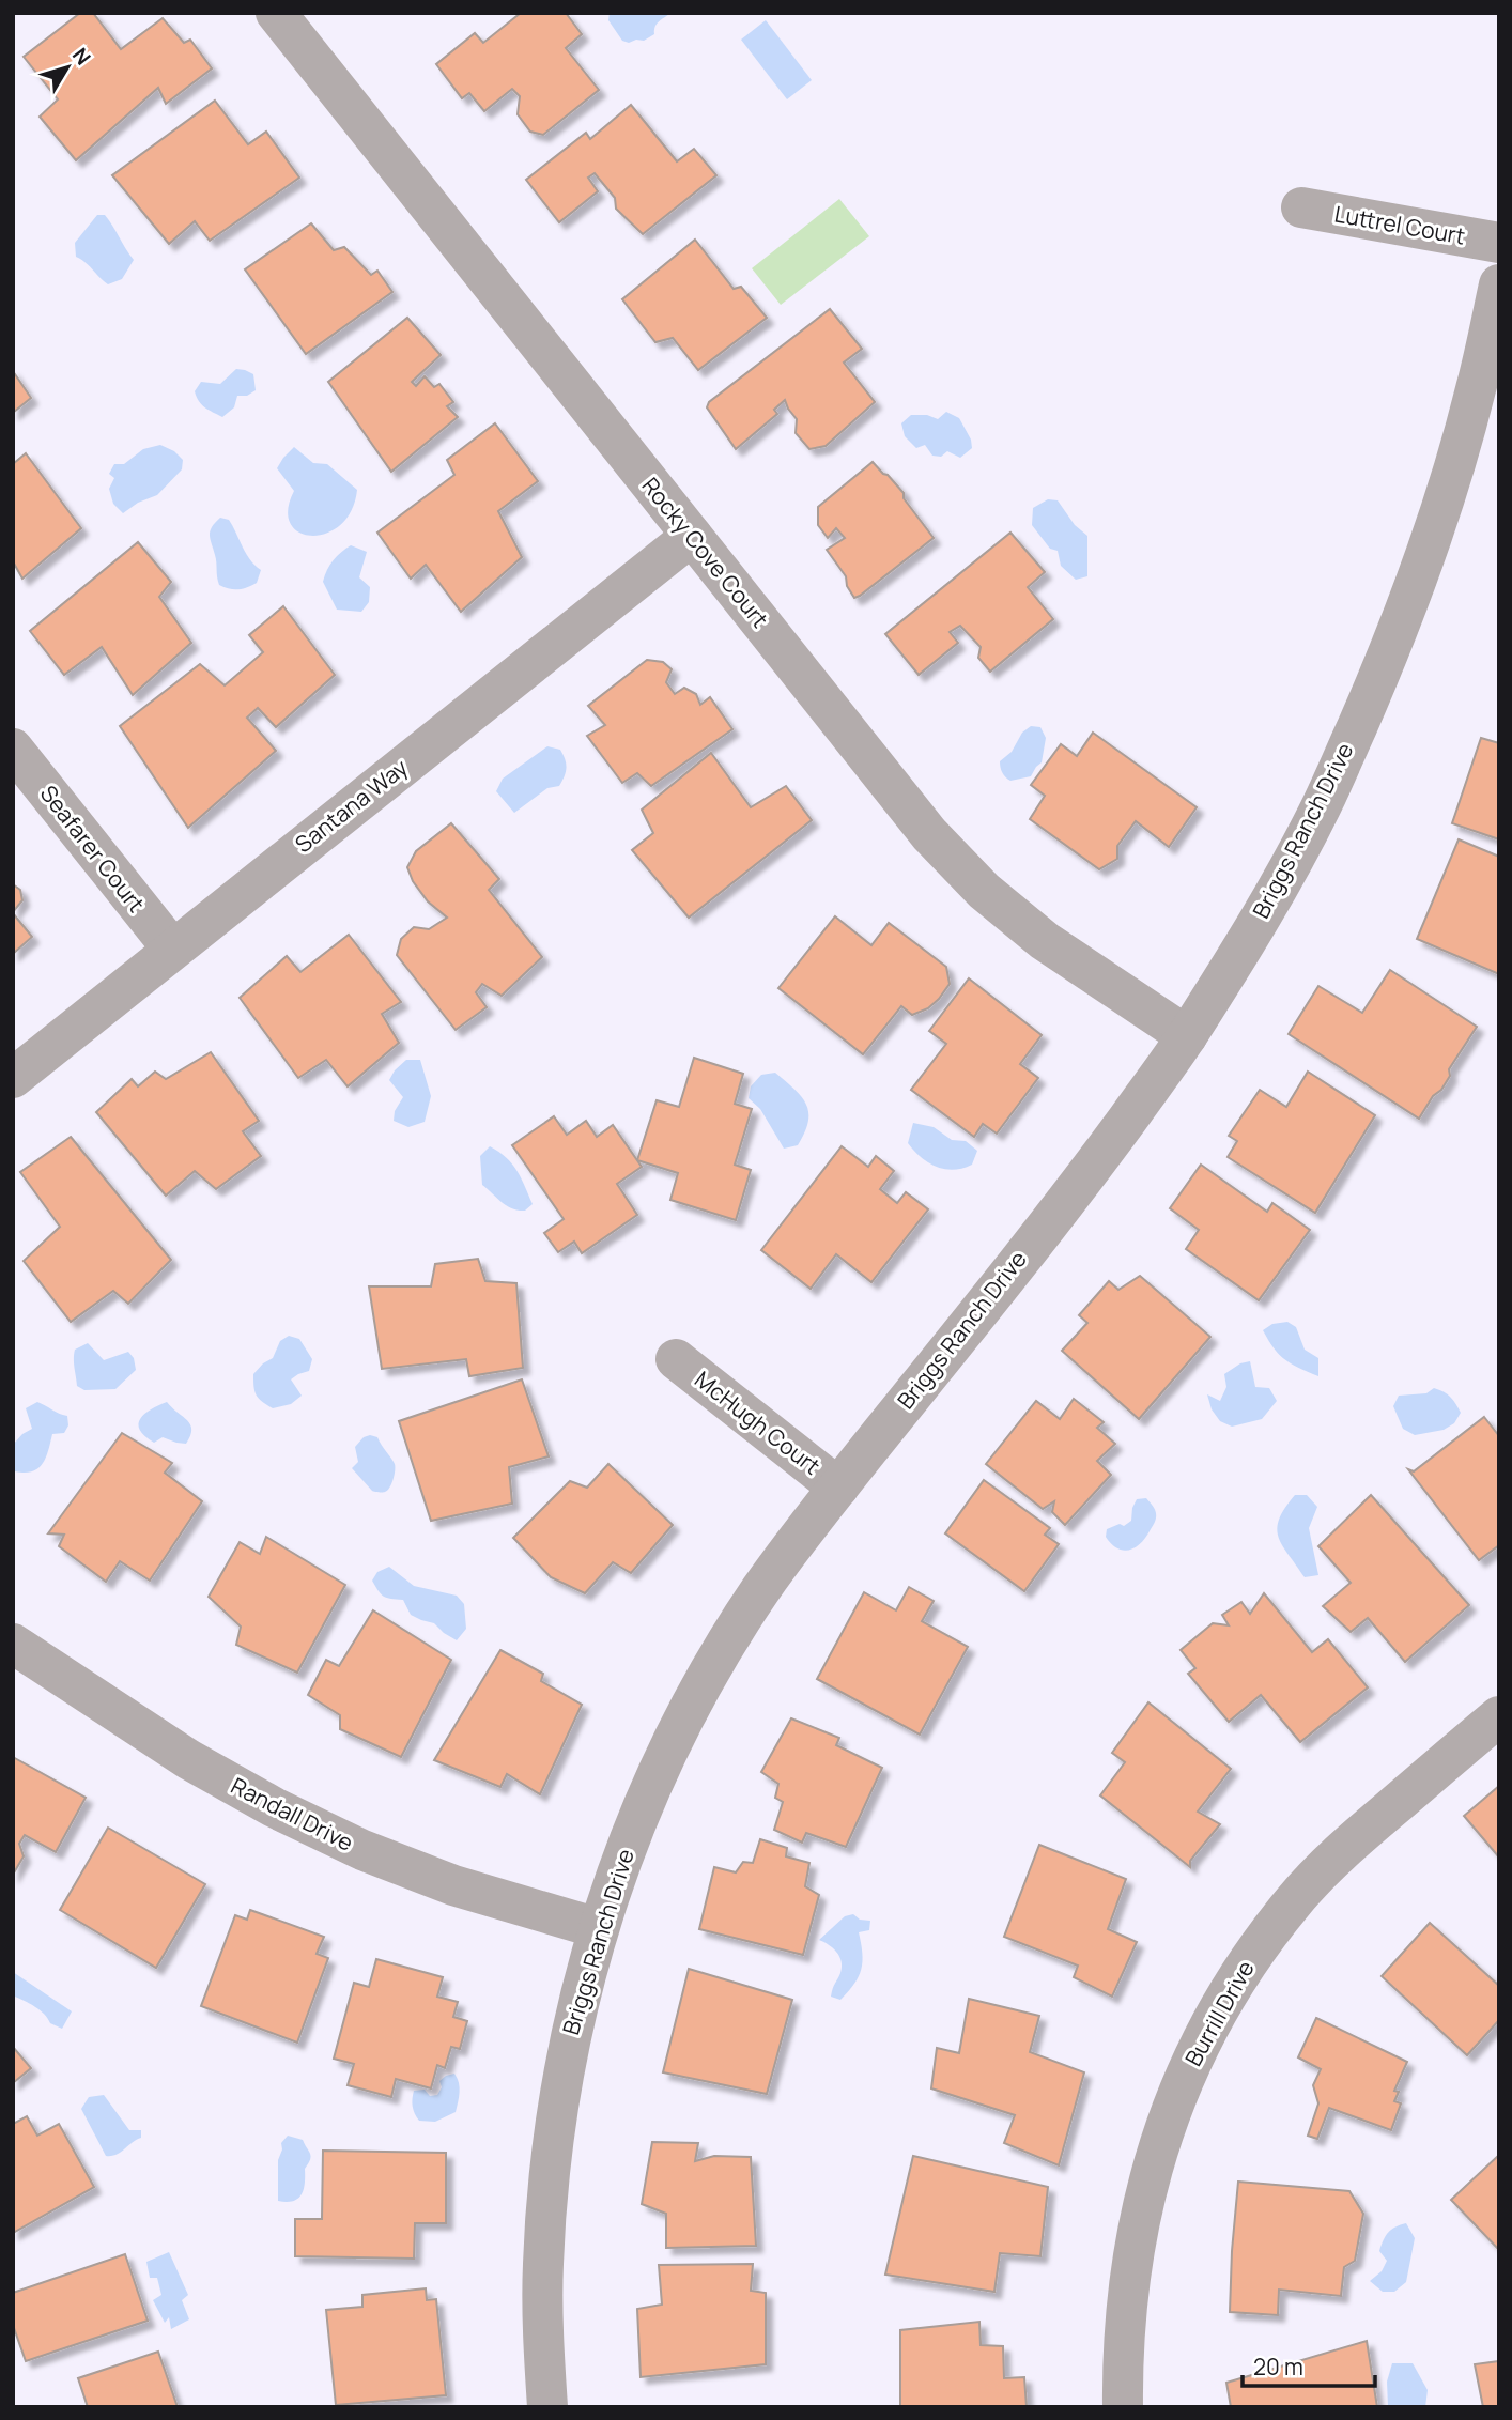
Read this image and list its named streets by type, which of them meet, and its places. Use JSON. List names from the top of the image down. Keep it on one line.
{"streets":{"street":["Luttrel Court","Rocky Cove Court","Santana Way","Briggs Ranch Drive","Seafarer Court","McHugh Court","Randall Drive","Burrill Drive"]},"crossings":[["Rocky Cove Court","Santana Way"],["Rocky Cove Court","Briggs Ranch Drive"],["Santana Way","Seafarer Court"],["Briggs Ranch Drive","McHugh Court"],["Briggs Ranch Drive","Randall Drive"]],"scale_bar":"20 m","north":"top right"}
